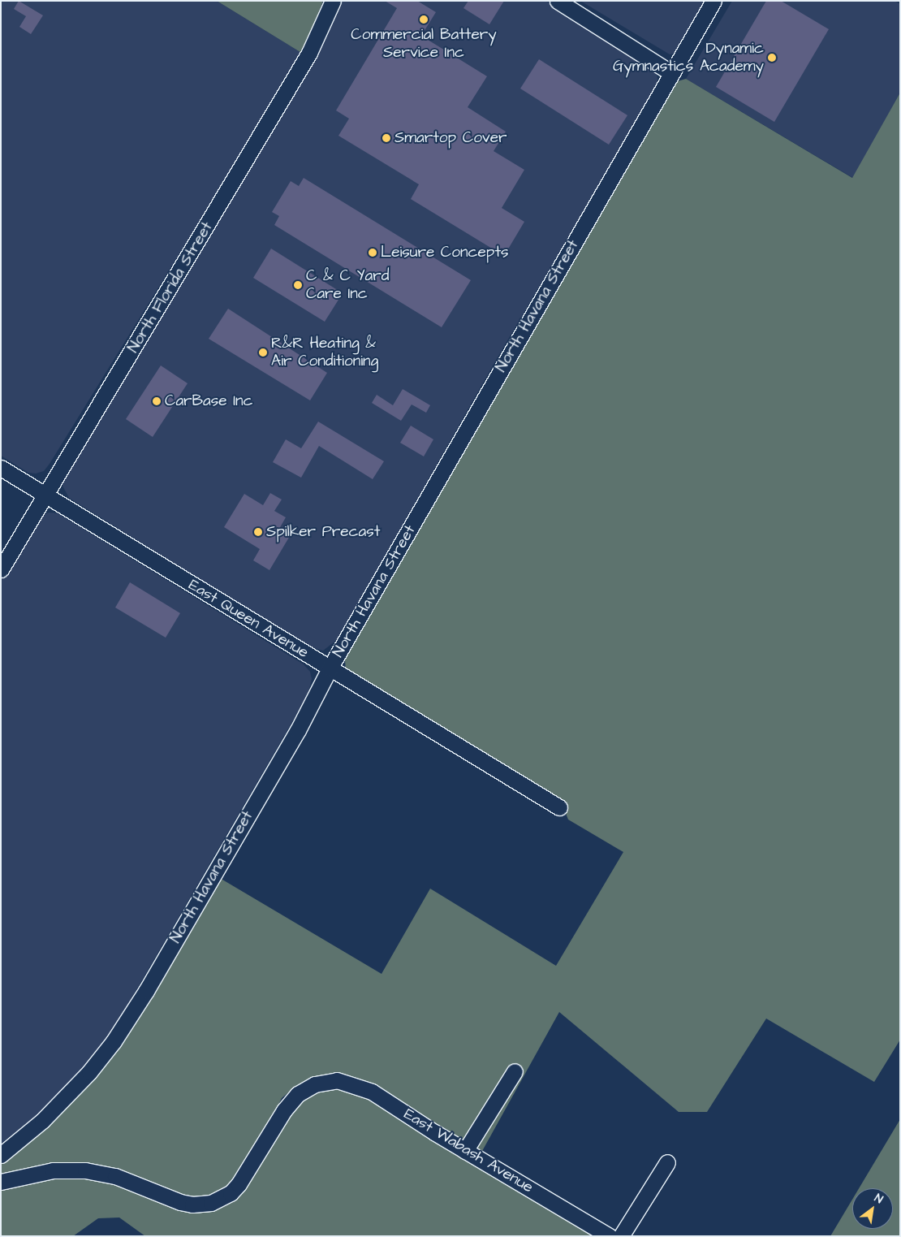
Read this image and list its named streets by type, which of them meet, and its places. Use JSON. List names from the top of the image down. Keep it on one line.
{"streets":{"street":["North Florida Street","North Havana Street","East Queen Avenue","East Wabash Avenue"]},"crossings":[["North Florida Street","East Queen Avenue"],["North Havana Street","East Queen Avenue"]],"places":["Commercial Battery Service Inc","Dynamic Gymnastics Academy","Smartop Cover","Leisure Concepts","C & C Yard Care Inc","R&R Heating & Air Conditioning","CarBase Inc","Spilker Precast"],"north":"top right"}
